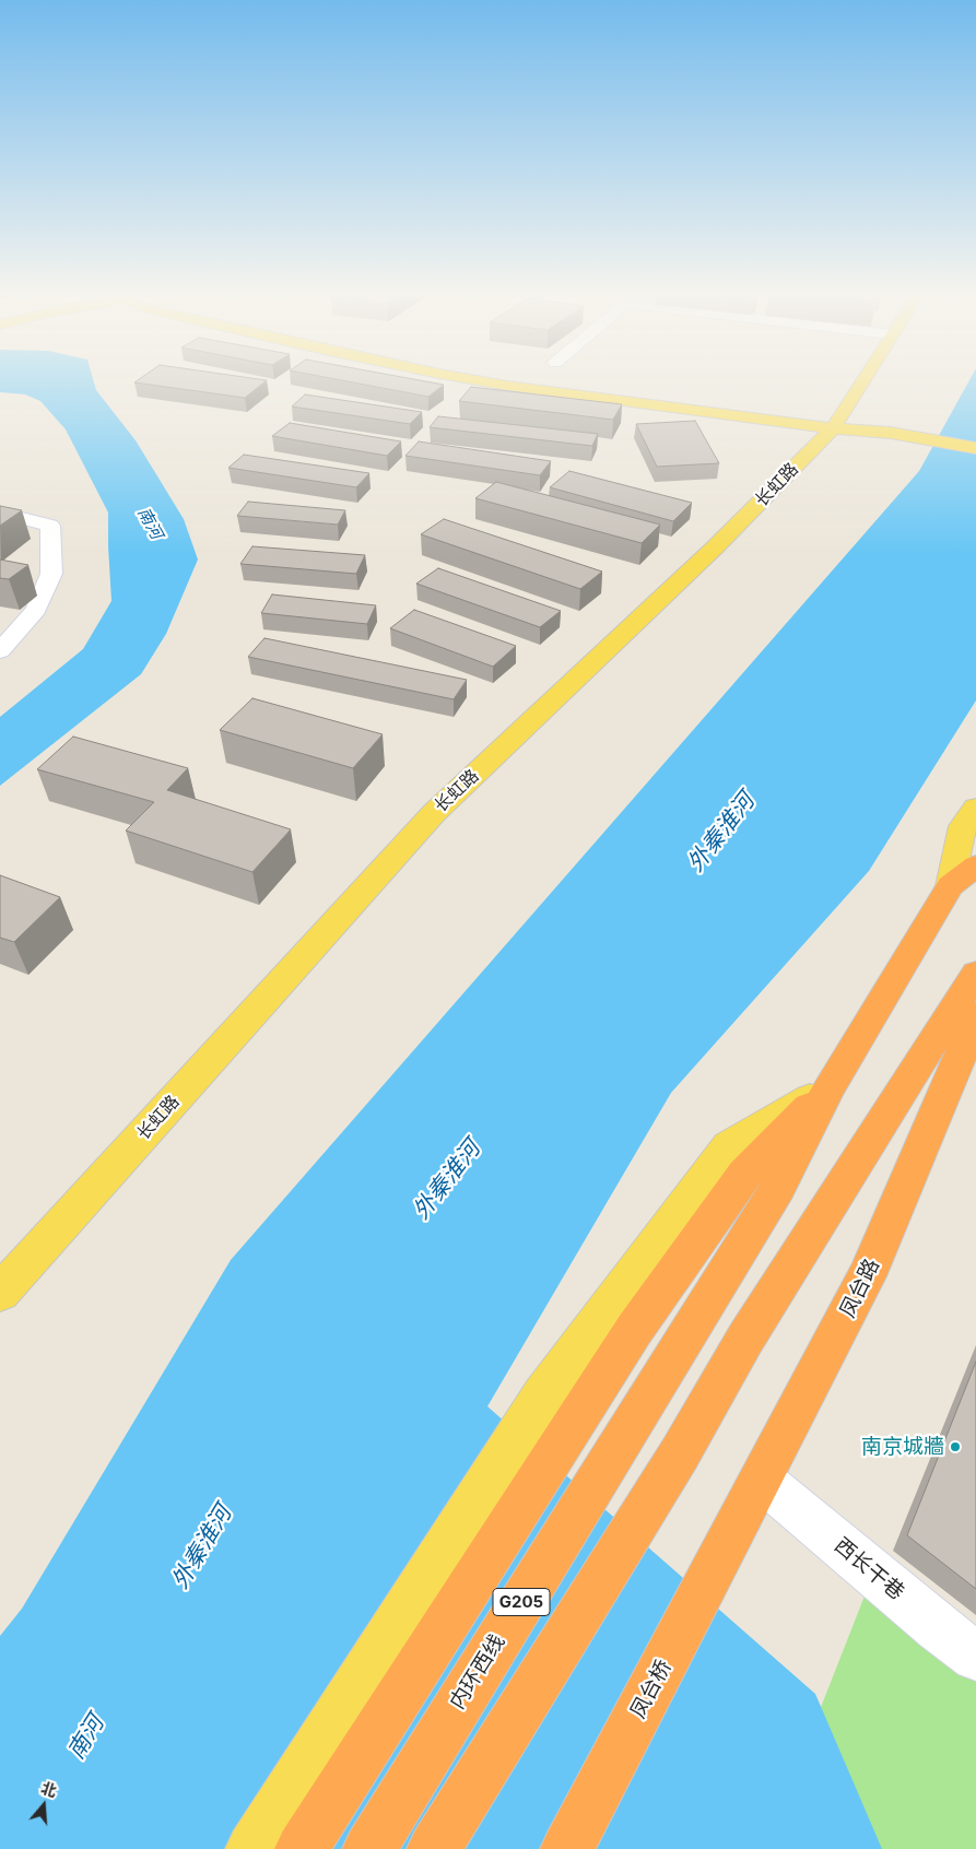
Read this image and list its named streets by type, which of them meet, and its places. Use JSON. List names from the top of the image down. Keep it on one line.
{"streets":{"highway":["凤台路","G205","内环西线","凤台桥"],"main road":["长虹路"],"street":["西长干巷"]},"crossings":[["凤台路","西长干巷"],["凤台路","凤台桥"]],"water":["南河","外秦淮河"],"places":["南京城牆"],"north":"top"}
